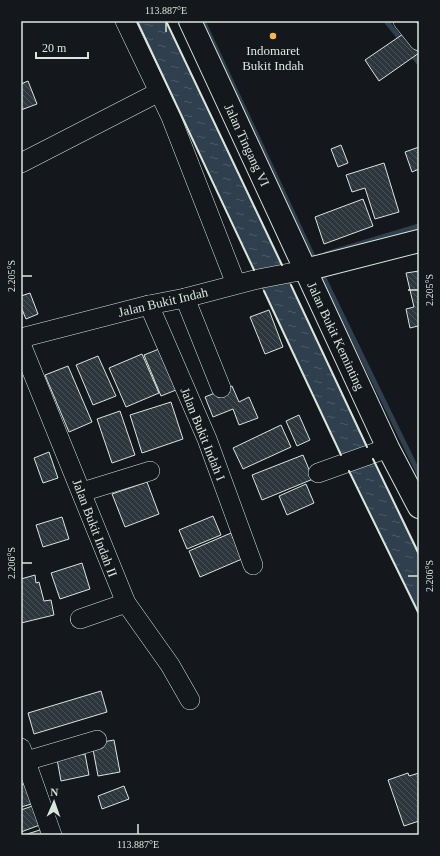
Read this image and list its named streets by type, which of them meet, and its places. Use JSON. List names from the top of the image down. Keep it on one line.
{"streets":{"main road":["Jalan Tingang VI","Jalan Bukit Keminting"],"street":["Jalan Bukit Indah","Jalan Bukit Indah I","Jalan Bukit Indah II"]},"crossings":[["Jalan Tingang VI","Jalan Bukit Indah"],["Jalan Tingang VI","Jalan Bukit Keminting"],["Jalan Bukit Indah","Jalan Bukit Keminting"],["Jalan Bukit Indah","Jalan Bukit Indah I"]],"places":["Indomaret Bukit Indah"],"scale_bar":"20 m","north":"top","coordinates":["113.887°E","2.205°S","2.206°S"]}
